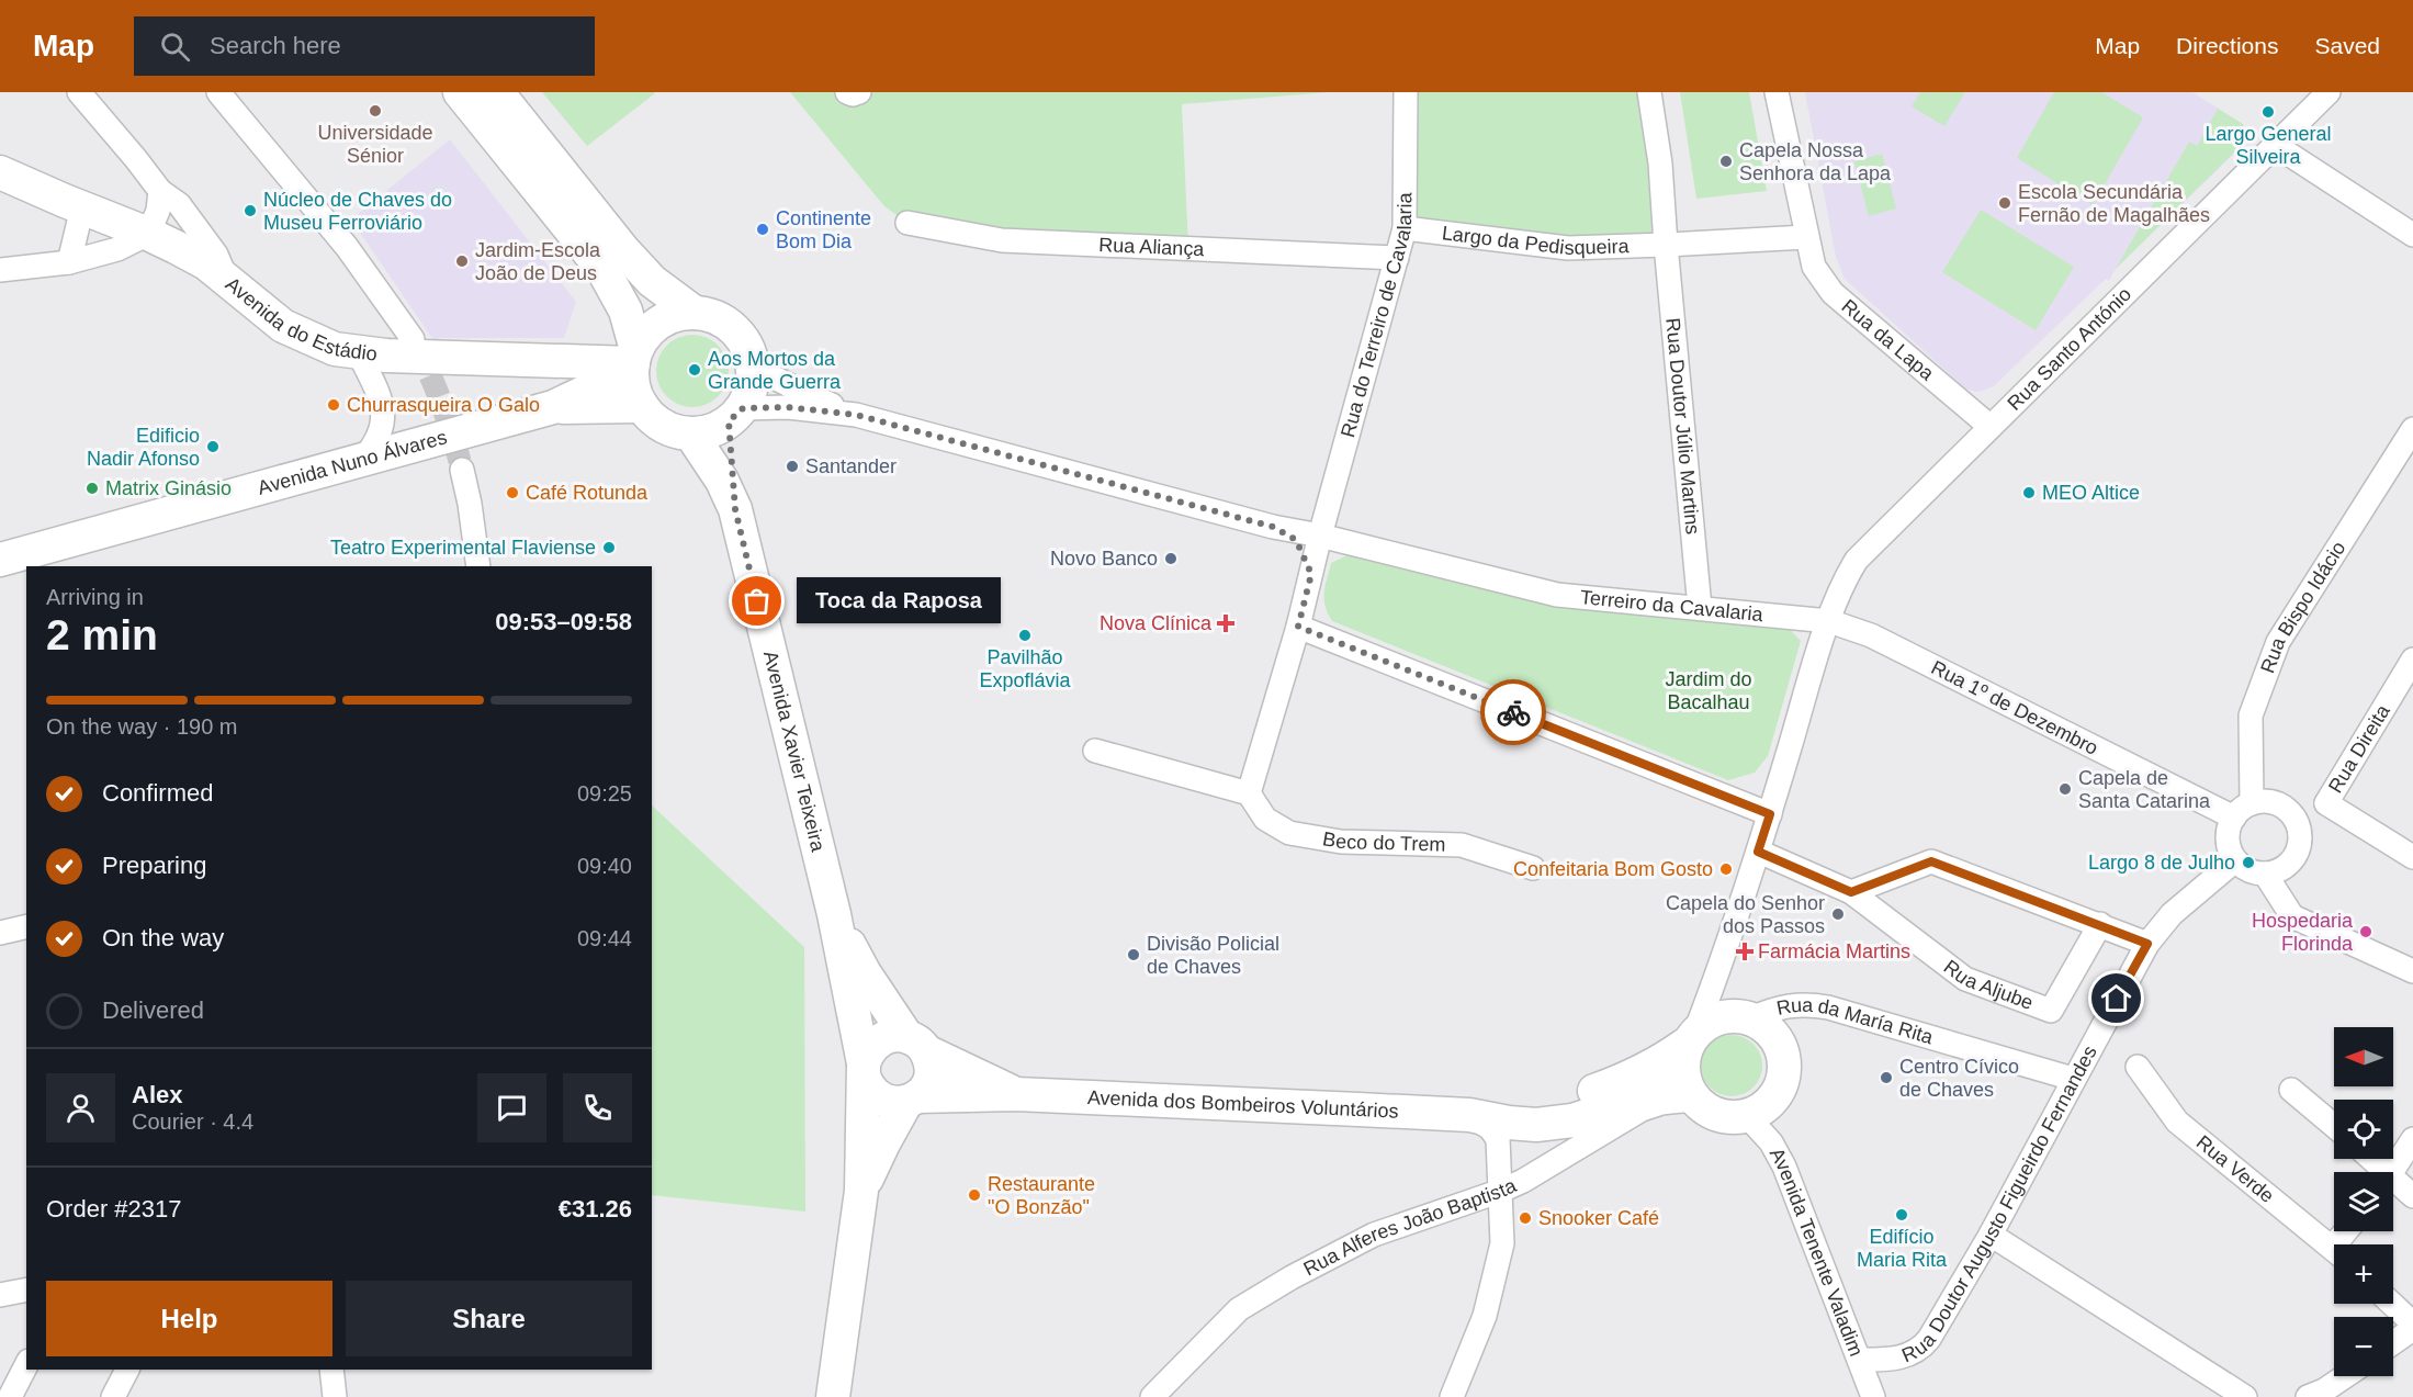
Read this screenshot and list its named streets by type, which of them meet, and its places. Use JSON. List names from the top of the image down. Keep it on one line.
{"streets":{"main road":["Avenida do Estádio","Avenida Nuno Álvares","Avenida Xavier Teixeira","Avenida dos Bombeiros Voluntários"],"street":["Largo da Pedisqueira","Rua Aliança","Rua do Terreiro de Cavalaria","Rua da Lapa","Rua Santo António","Rua Doutor Júlio Martins","Terreiro da Cavalaria","Rua Bispo Idácio","Rua 1º de Dezembro","Rua Direita","Beco do Trem","Rua Aljube","Rua da María Rita","Rua Verde","Rua Doutor Augusto Figueirdo Fernandes","Rua Alferes João Baptista","Avenida Tenente Valadim"]},"crossings":[["Largo da Pedisqueira","Rua do Terreiro de Cavalaria"],["Largo da Pedisqueira","Rua da Lapa"],["Largo da Pedisqueira","Rua Doutor Júlio Martins"],["Rua Aliança","Rua do Terreiro de Cavalaria"],["Rua do Terreiro de Cavalaria","Terreiro da Cavalaria"],["Rua do Terreiro de Cavalaria","Beco do Trem"],["Rua da Lapa","Rua Santo António"],["Rua Santo António","Terreiro da Cavalaria"],["Rua Santo António","Rua 1º de Dezembro"],["Rua Doutor Júlio Martins","Terreiro da Cavalaria"],["Terreiro da Cavalaria","Rua 1º de Dezembro"],["Rua Bispo Idácio","Rua 1º de Dezembro"],["Rua Bispo Idácio","Rua Doutor Augusto Figueirdo Fernandes"],["Rua 1º de Dezembro","Rua Doutor Augusto Figueirdo Fernandes"],["Avenida Xavier Teixeira","Avenida dos Bombeiros Voluntários"],["Rua da María Rita","Avenida dos Bombeiros Voluntários"],["Rua da María Rita","Rua Doutor Augusto Figueirdo Fernandes"],["Rua da María Rita","Rua Alferes João Baptista"],["Rua da María Rita","Avenida Tenente Valadim"],["Avenida dos Bombeiros Voluntários","Rua Alferes João Baptista"],["Avenida dos Bombeiros Voluntários","Avenida Tenente Valadim"],["Rua Doutor Augusto Figueirdo Fernandes","Avenida Tenente Valadim"],["Rua Alferes João Baptista","Avenida Tenente Valadim"]],"parks":["Jardim do Bacalhau"],"places":{"other":["Universidade Sénior","Largo General Silveira","Capela Nossa Senhora da Lapa","Escola Secundária Fernão de Magalhães","Núcleo de Chaves do Museu Ferroviário","Continente Bom Dia","Jardim-Escola João de Deus","Aos Mortos da Grande Guerra","Churrasqueira O Galo","Edificio Nadir Afonso","Santander","Matrix Ginásio","Café Rotunda","MEO Altice","Teatro Experimental Flaviense","Novo Banco","Toca da Raposa","Pavilhão Expoflávia","Capela de Santa Catarina","Largo 8 de Julho","Confeitaria Bom Gosto","Capela do Senhor dos Passos","Hospedaria Florinda","Divisão Policial de Chaves","Centro Cívico de Chaves","Restaurante \"O Bonzão\"","Edifício Maria Rita","Snooker Café"],"health":["Nova Clínica","Farmácia Martins"]},"north":"left","page":{"header":"Map","search":"Search here","nav":["Map","Directions","Saved"],"heading":["2 min","Arriving in","09:53–09:58"],"panel":["Alex","Courier · 4.4","Order #2317","€31.26"],"bubble":"Toca da Raposa","bar":"On the way · 190 m","list":[["Confirmed","09:25"],["Preparing","09:40"],["On the way","09:44"],"Delivered"],"map_buttons":["+","−"],"buttons":["Help","Share"]}}
